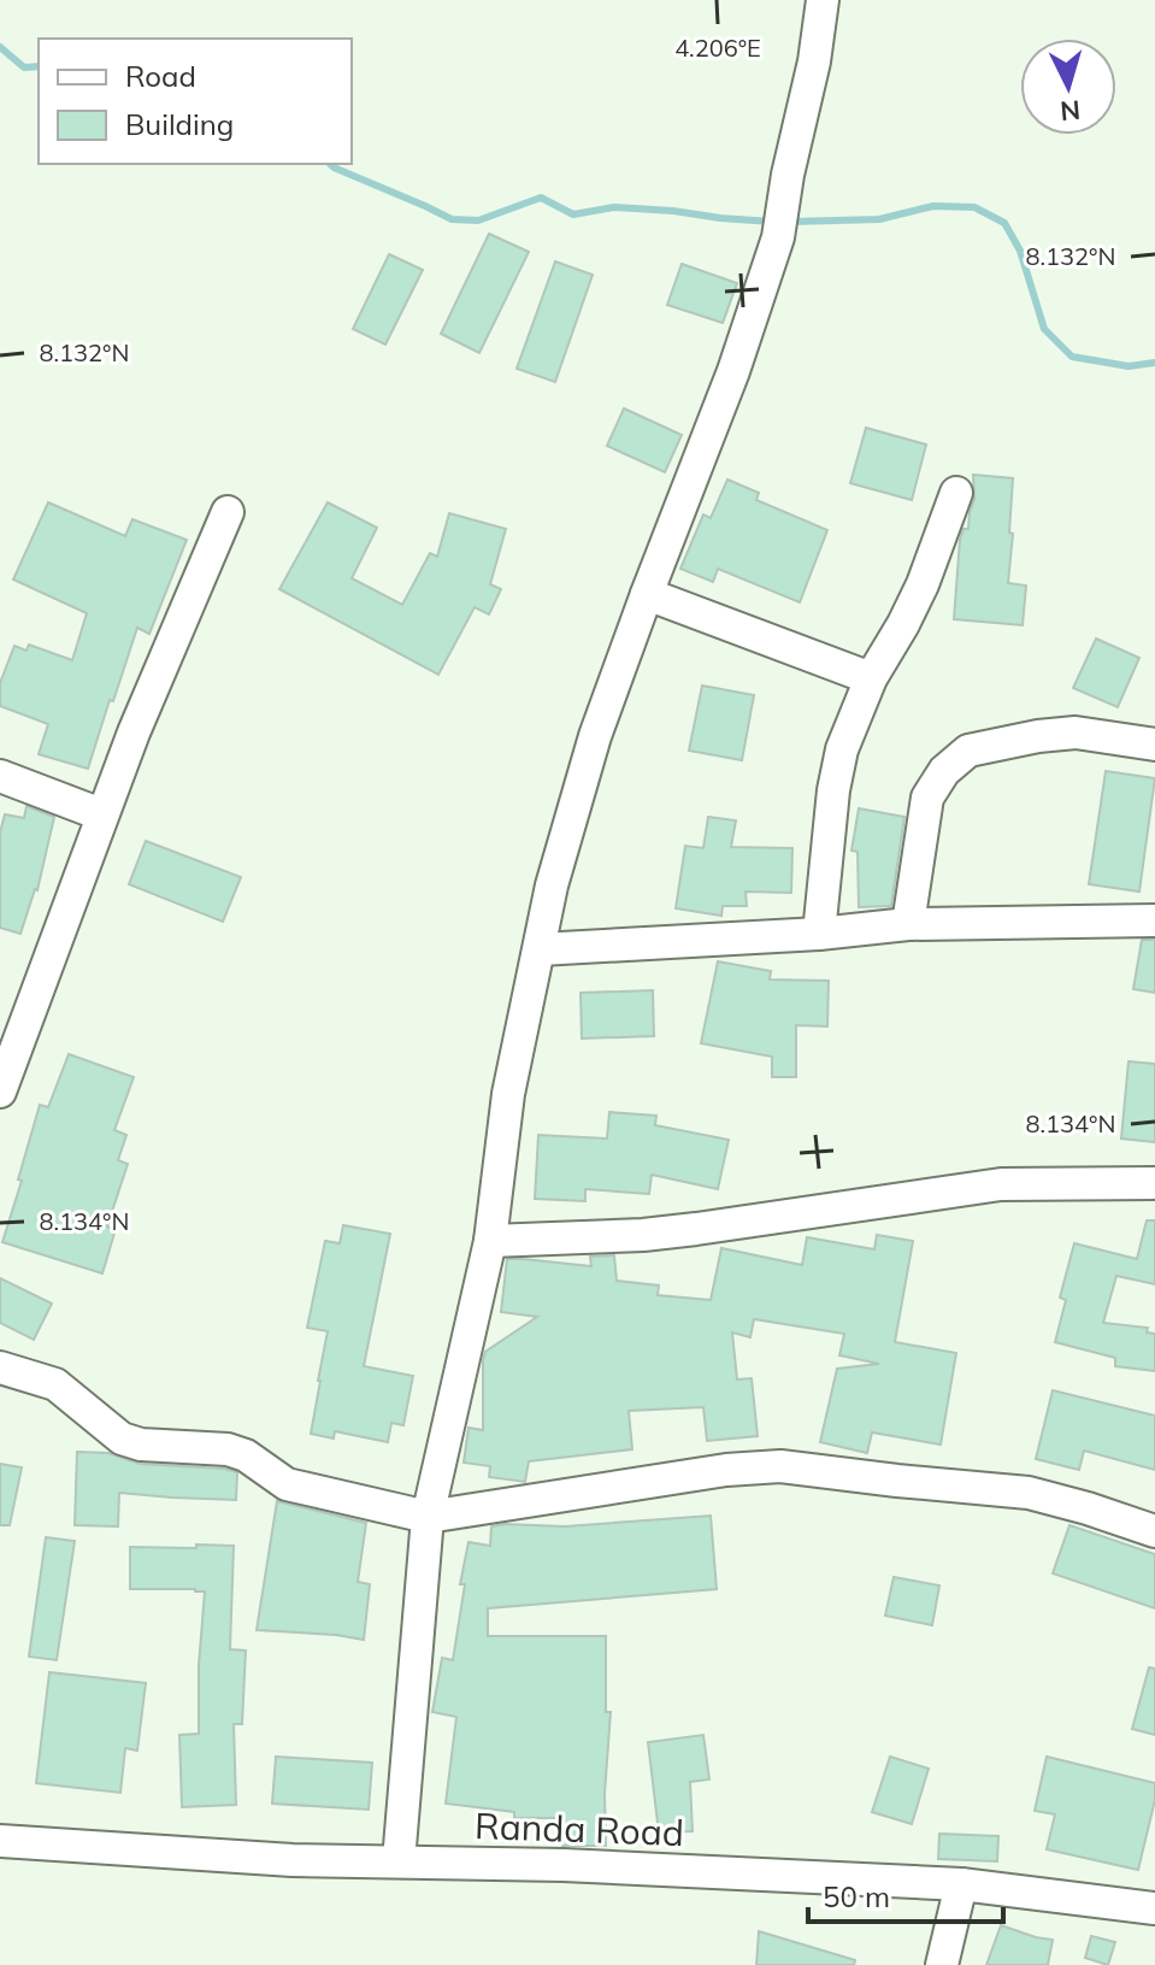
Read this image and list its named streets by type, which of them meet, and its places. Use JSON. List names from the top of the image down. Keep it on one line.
{"streets":{"street":["Randa Road"]},"legend":["Road","Building"],"scale_bar":"50 m","north":"bottom","coordinates":["4.206°E","8.132°N","8.134°N"]}
